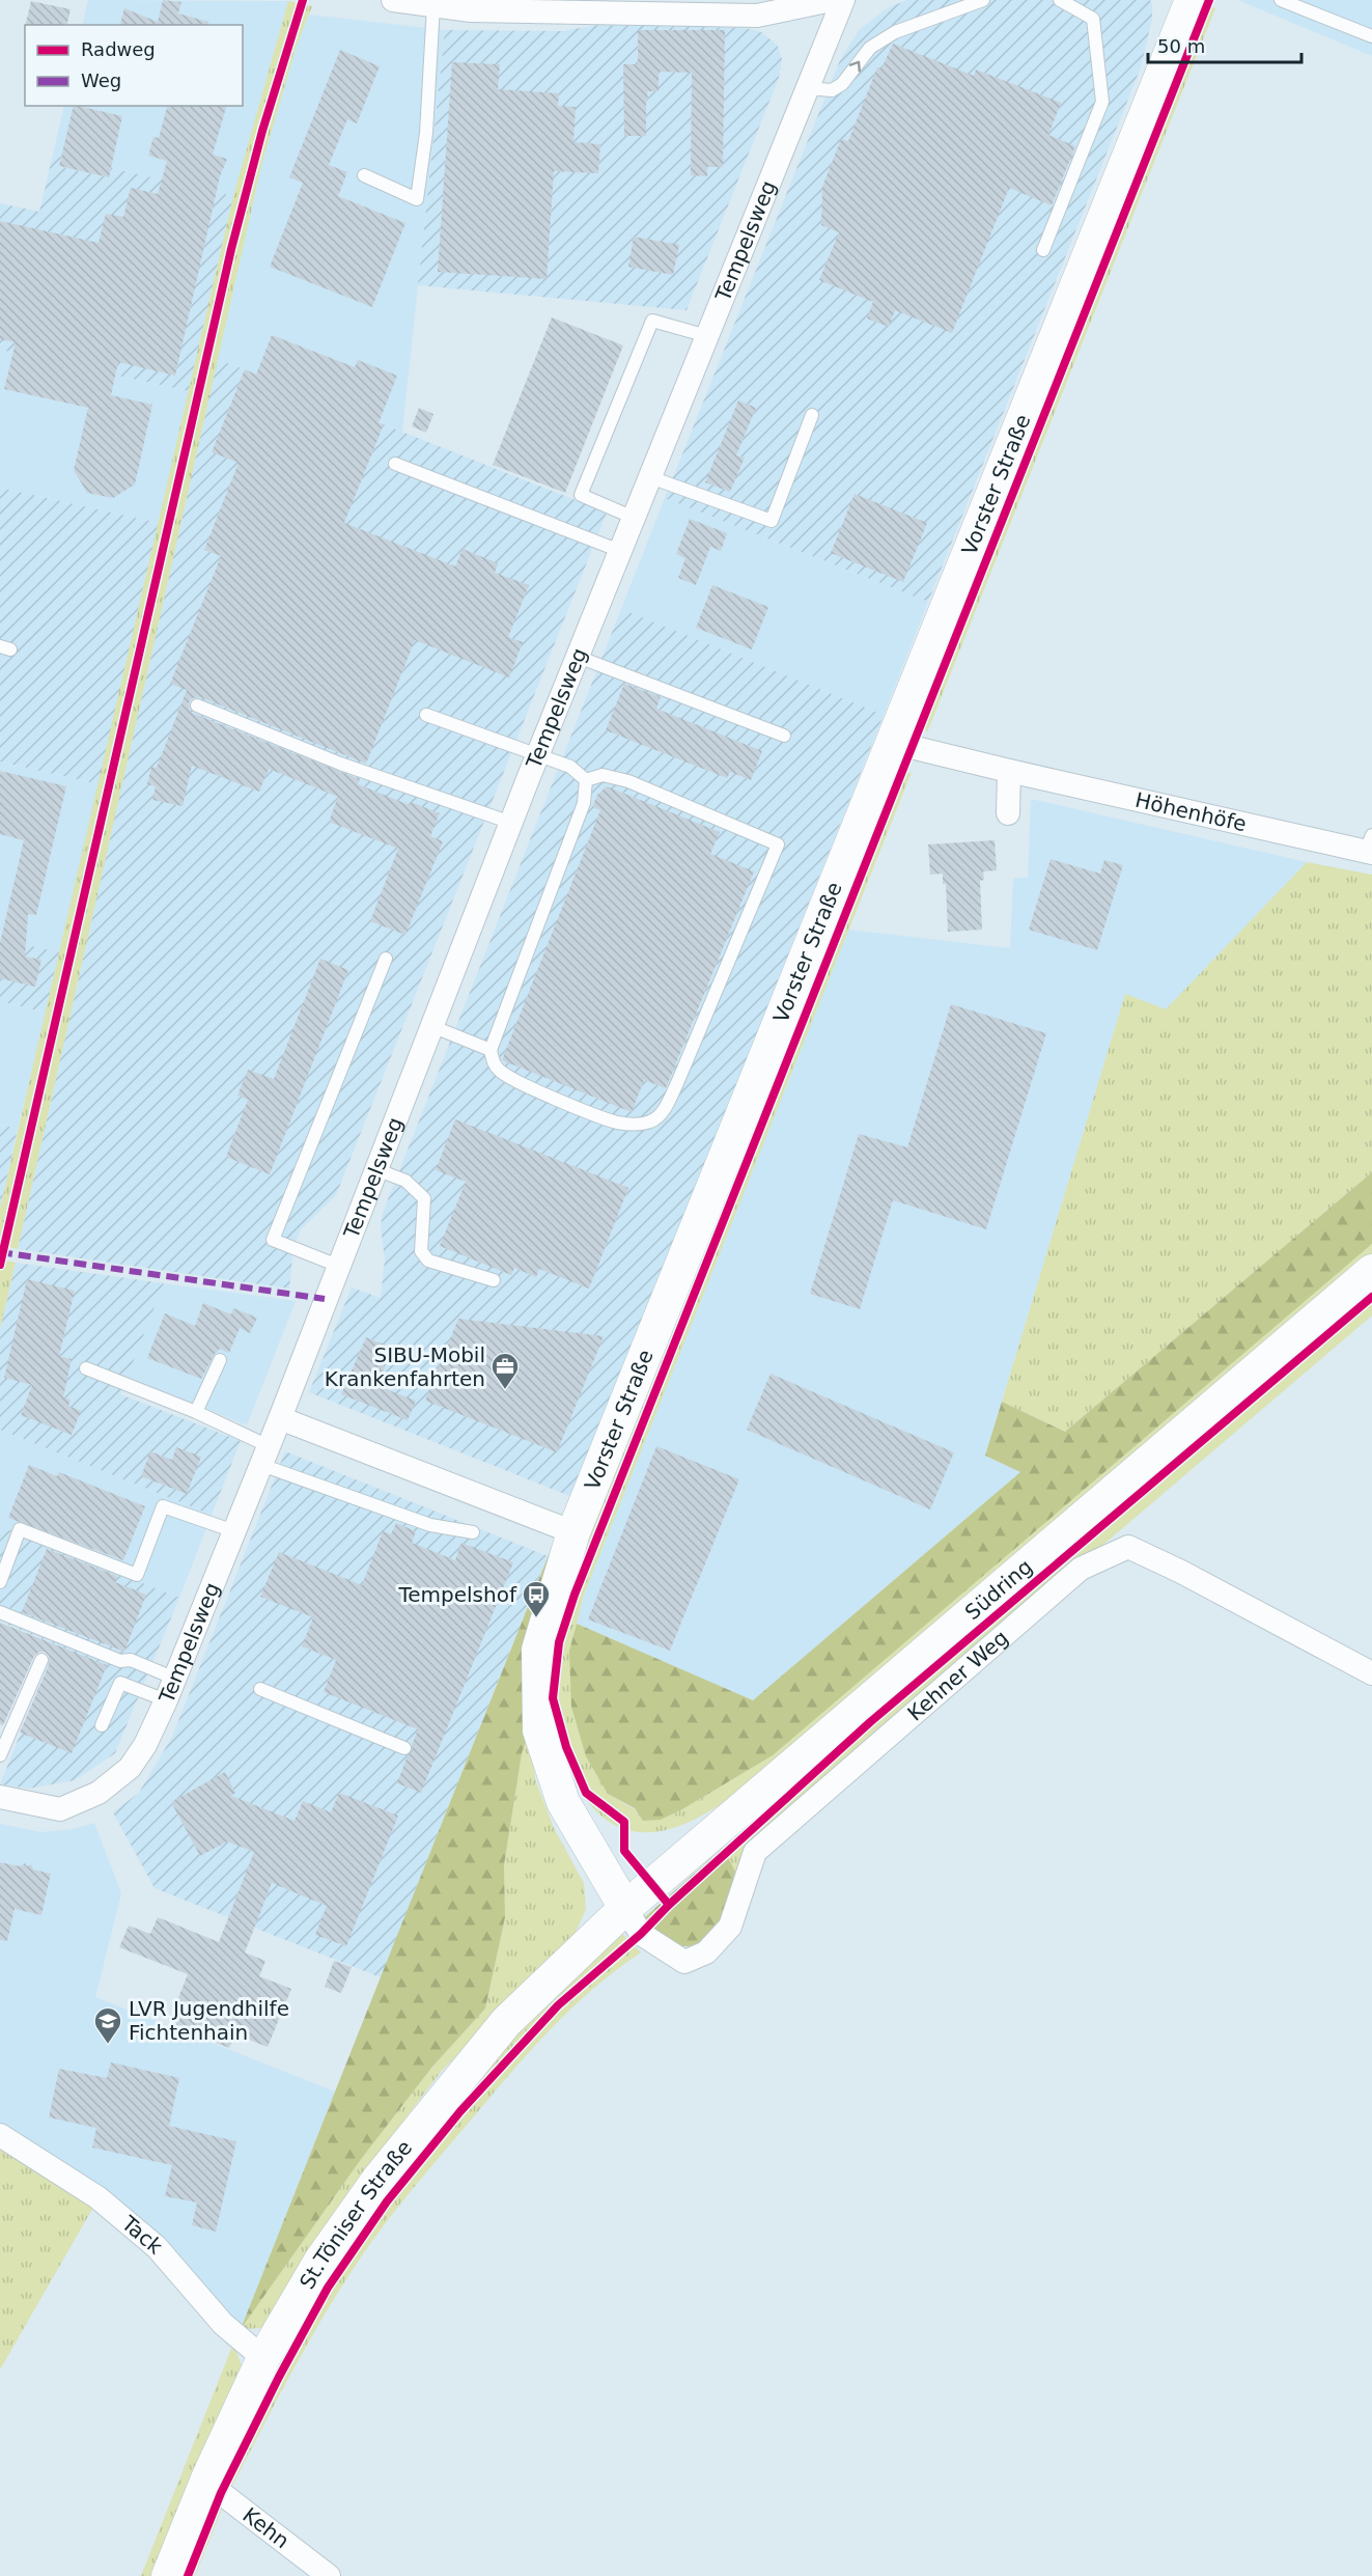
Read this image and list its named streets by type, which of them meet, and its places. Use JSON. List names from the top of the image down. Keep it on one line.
{"streets":{"street":["Tempelsweg","Vorster Straße","Höhenhöfe","Südring","Kehner Weg","St.Töniser Straße","Tack","Kehn"]},"crossings":[["Vorster Straße","Höhenhöfe"],["Vorster Straße","Südring"],["Vorster Straße","Kehner Weg"],["Vorster Straße","St.Töniser Straße"],["Südring","Kehner Weg"],["Südring","St.Töniser Straße"],["Kehner Weg","St.Töniser Straße"],["St.Töniser Straße","Tack"],["St.Töniser Straße","Kehn"]],"places":{"office":["SIBU-Mobil Krankenfahrten"],"bus stop":["Tempelshof"],"school or university":["LVR Jugendhilfe Fichtenhain"]},"legend":["Radweg","Weg"],"scale_bar":"50 m"}
